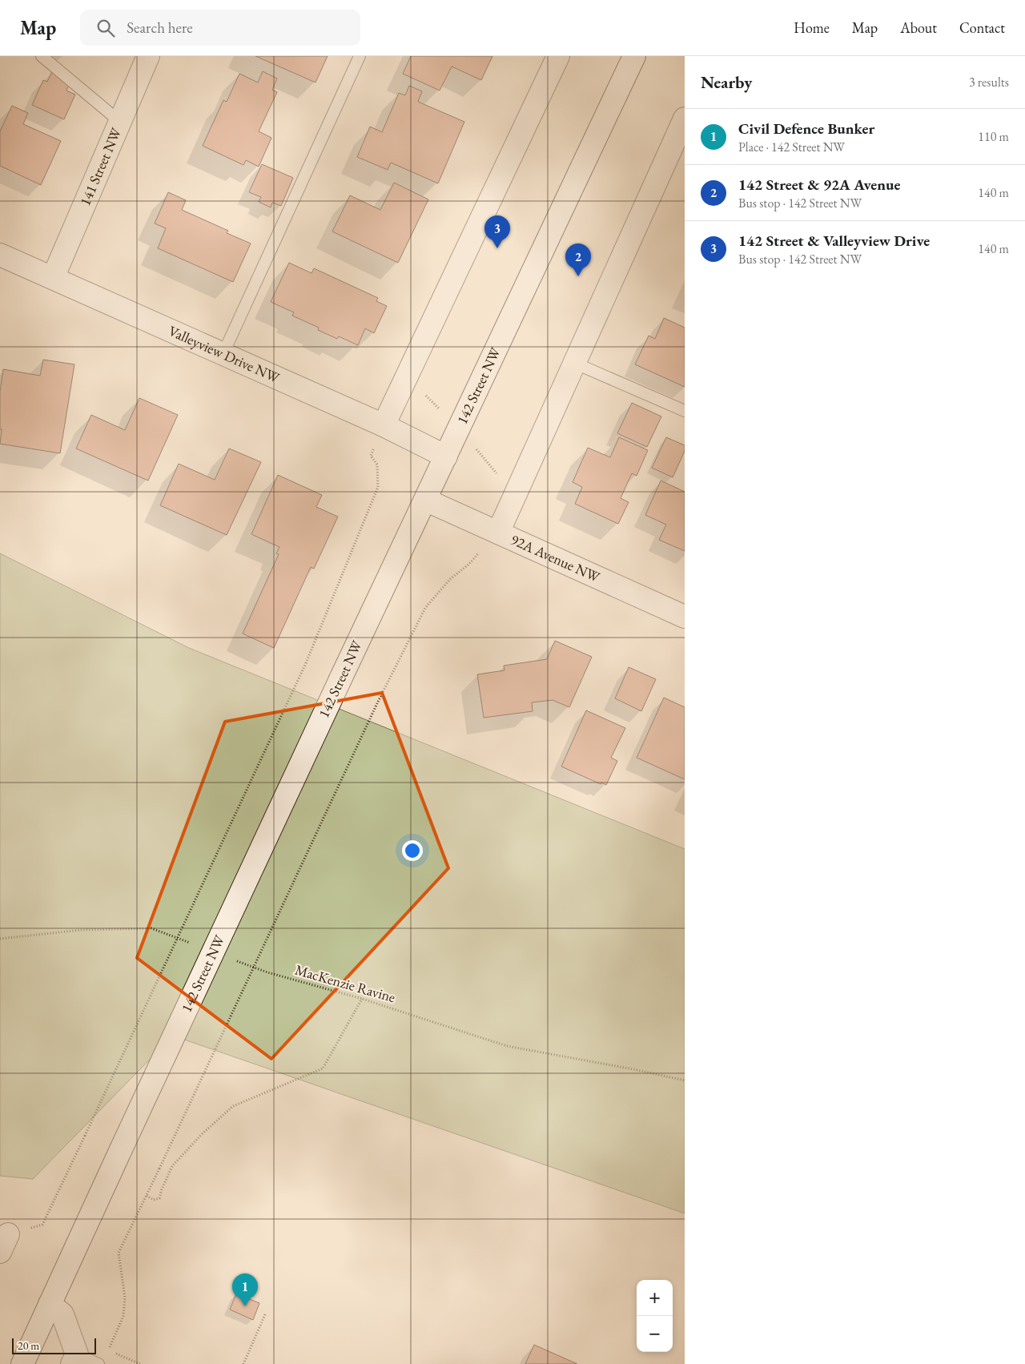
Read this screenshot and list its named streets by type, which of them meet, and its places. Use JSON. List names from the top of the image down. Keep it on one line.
{"streets":{"street":["141 Street NW","Valleyview Drive NW","142 Street NW","92A Avenue NW"],"path":["MacKenzie Ravine"]},"crossings":[["141 Street NW","Valleyview Drive NW"],["Valleyview Drive NW","142 Street NW"],["142 Street NW","92A Avenue NW"]],"scale_bar":"20 m","page":{"header":"Map","search":"Search here","nav":["Home","Map","About","Contact"],"heading":["Nearby","3 results"],"list":[{"mark":"1","name":"Civil Defence Bunker","note":"Place · 142 Street NW","value":"110 m"},{"mark":"2","name":"142 Street & 92A Avenue","note":"Bus stop · 142 Street NW","value":"140 m"},{"mark":"3","name":"142 Street & Valleyview Drive","note":"Bus stop · 142 Street NW","value":"140 m"}],"pins":["3","2","1"],"map_buttons":["+","−"],"scale":"20 m"}}
